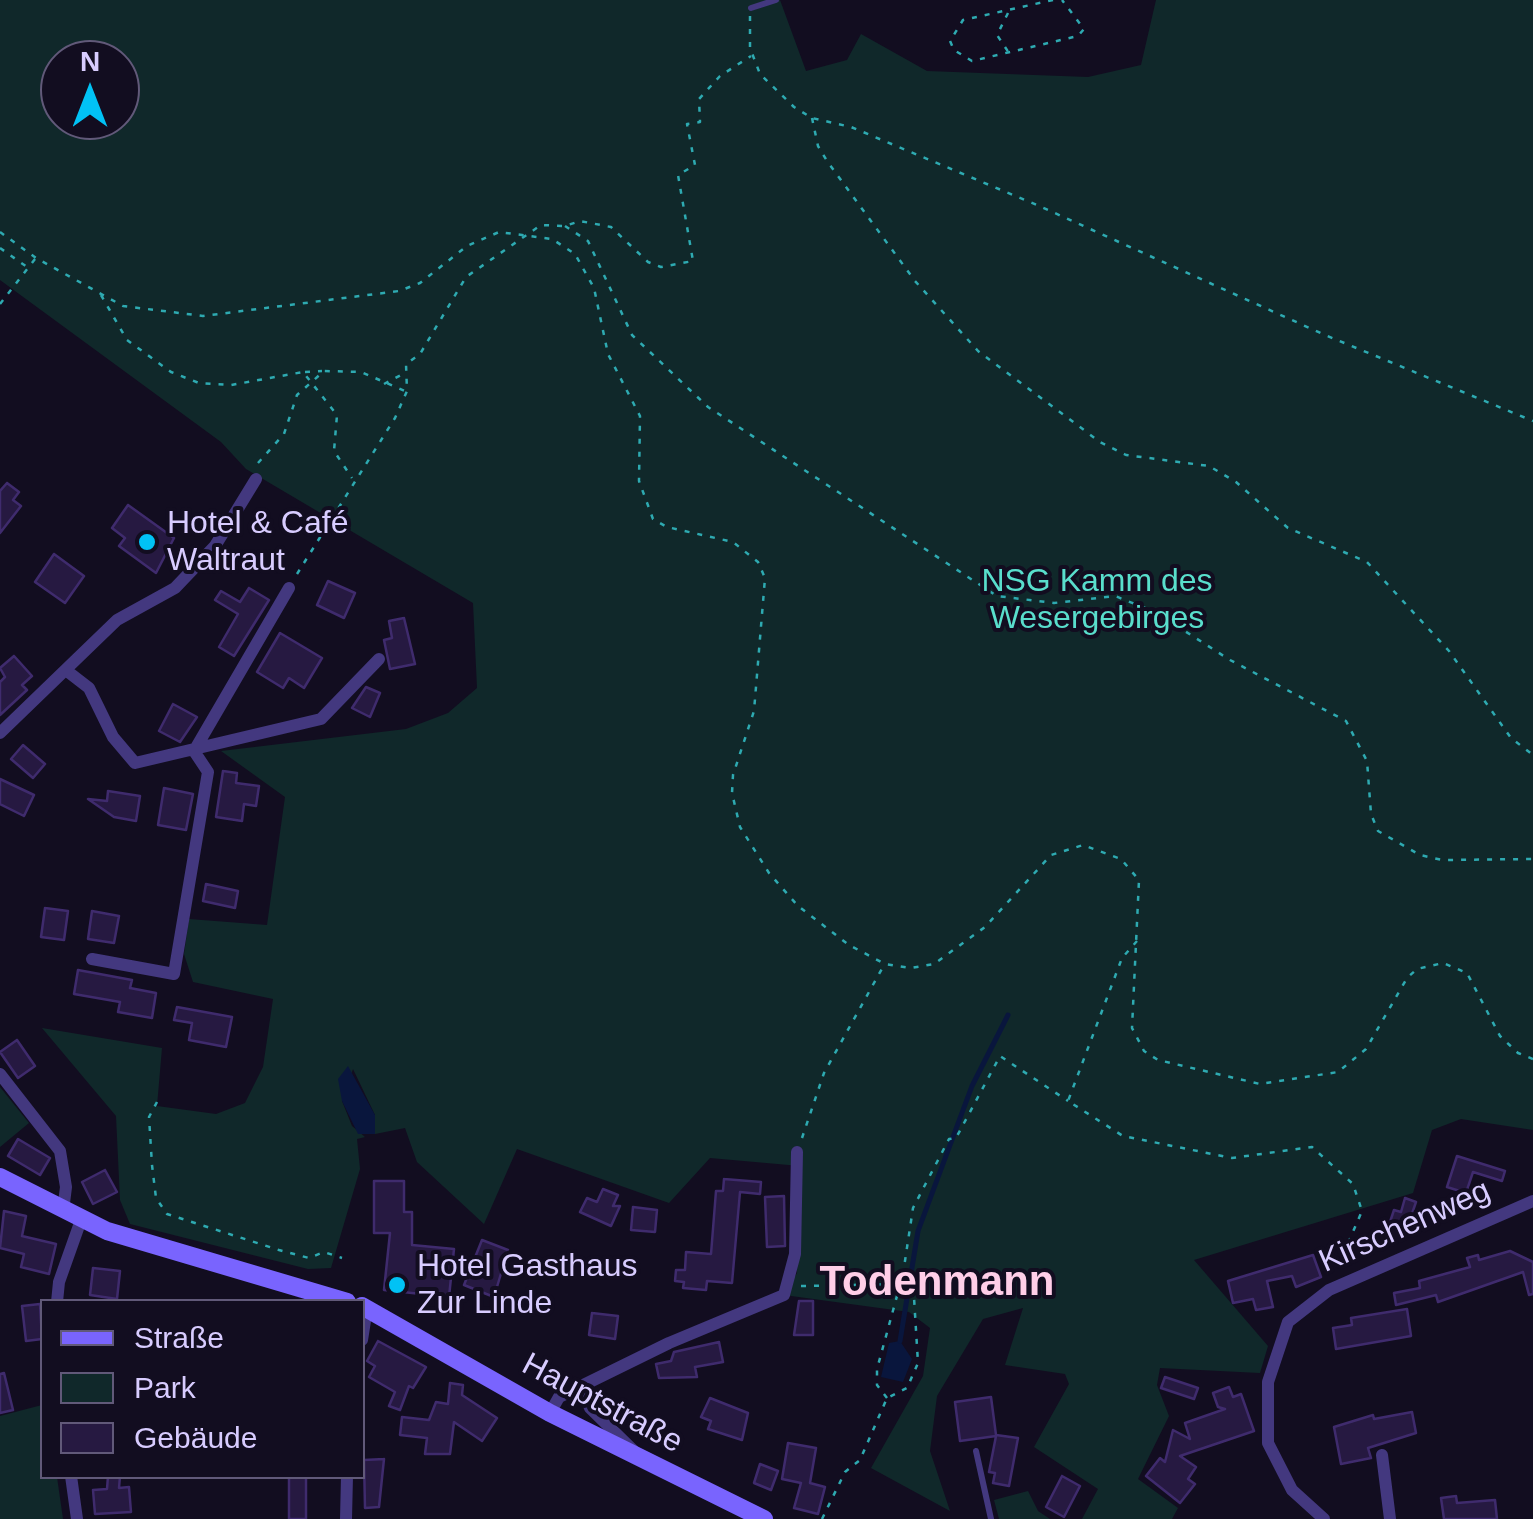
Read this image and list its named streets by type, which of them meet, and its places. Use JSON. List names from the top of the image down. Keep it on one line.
{"streets":{"main road":["Hauptstraße"],"street":["Kirschenweg"]},"districts":["Todenmann"],"parks":["NSG Kamm des Wesergebirges"],"places":["Hotel & Café Waltraut","Hotel Gasthaus Zur Linde"],"legend":["Straße","Park","Gebäude"],"north":"top"}
